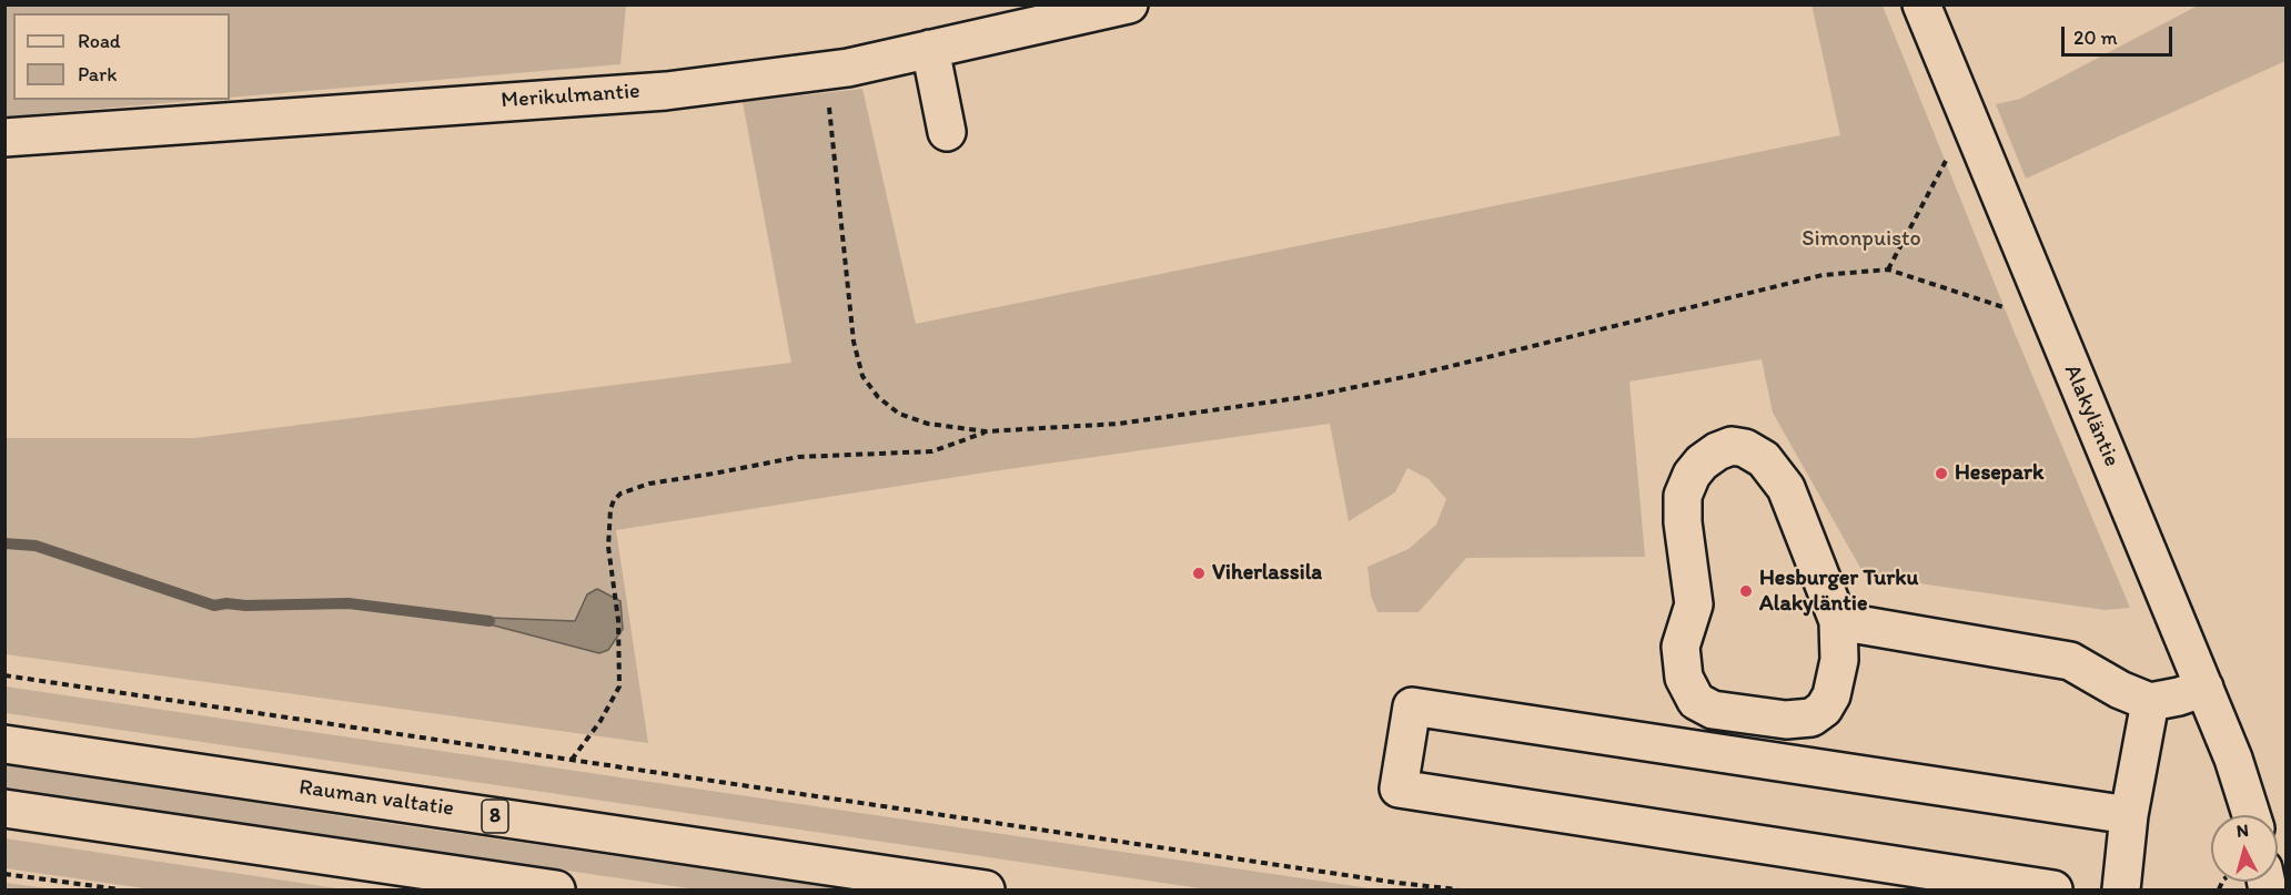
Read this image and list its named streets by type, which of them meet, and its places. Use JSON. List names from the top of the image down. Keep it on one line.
{"streets":{"main road":["Merikulmantie","Alakyläntie","Rauman valtatie","8"]},"parks":["Simonpuisto"],"places":["Hesepark","Viherlassila","Hesburger Turku Alakyläntie"],"legend":["Road","Park"],"scale_bar":"20 m","north":"top"}
